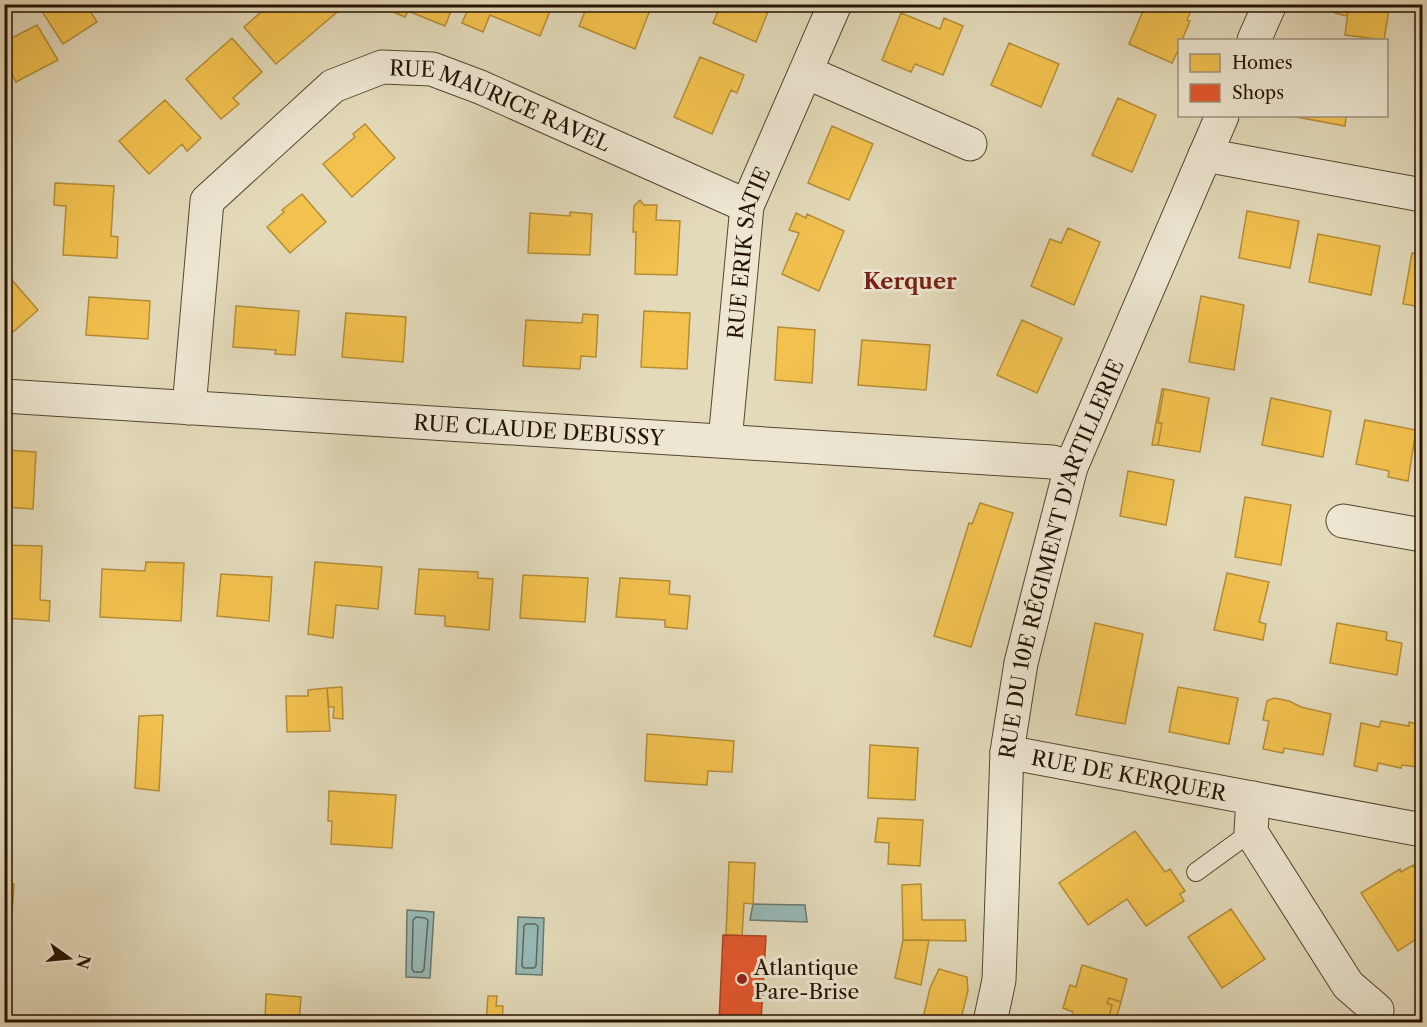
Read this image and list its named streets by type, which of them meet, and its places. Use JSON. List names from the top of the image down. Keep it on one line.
{"streets":{"street":["RUE MAURICE RAVEL","RUE ERIK SATIE","RUE CLAUDE DEBUSSY","RUE DU 10E RÉGIMENT D'ARTILLERIE","RUE DE KERQUER"]},"crossings":[["RUE MAURICE RAVEL","RUE ERIK SATIE"],["RUE MAURICE RAVEL","RUE CLAUDE DEBUSSY"],["RUE ERIK SATIE","RUE CLAUDE DEBUSSY"],["RUE CLAUDE DEBUSSY","RUE DU 10E RÉGIMENT D'ARTILLERIE"],["RUE DU 10E RÉGIMENT D'ARTILLERIE","RUE DE KERQUER"]],"districts":["Kerquer"],"places":["Atlantique Pare-Brise"],"legend":["Homes","Shops"],"north":"right"}
